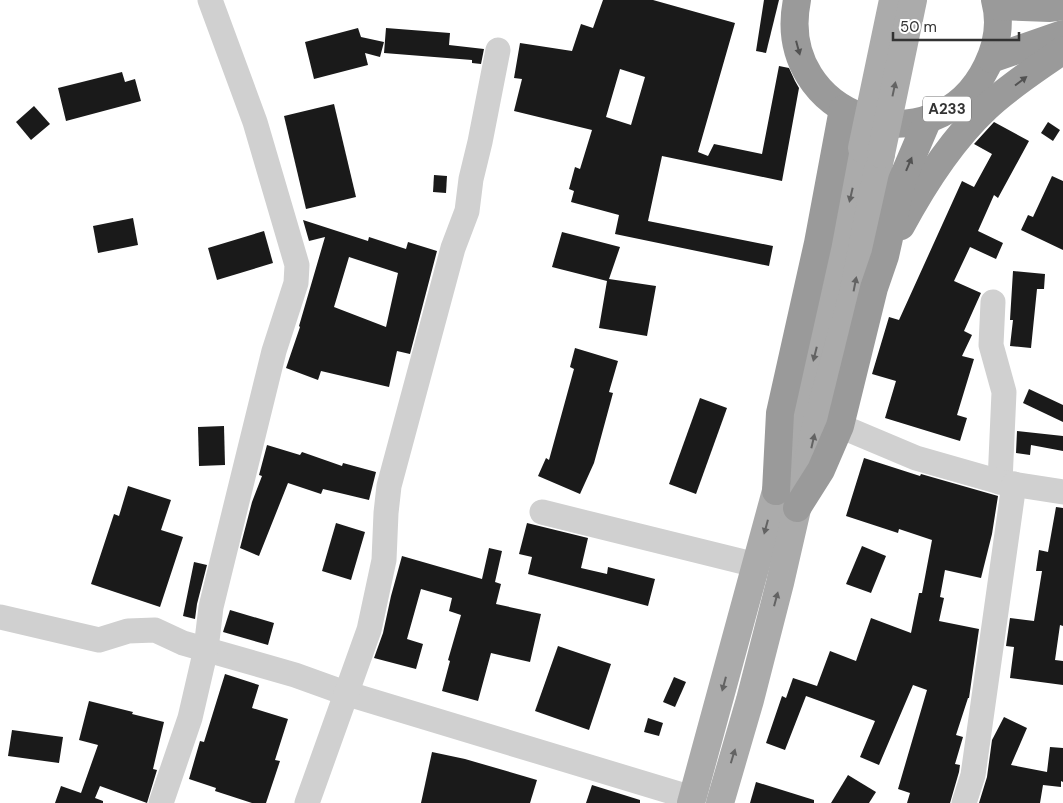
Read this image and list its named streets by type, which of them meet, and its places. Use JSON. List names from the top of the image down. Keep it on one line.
{"streets":{"highway":["A233"]},"scale_bar":"50 m"}
